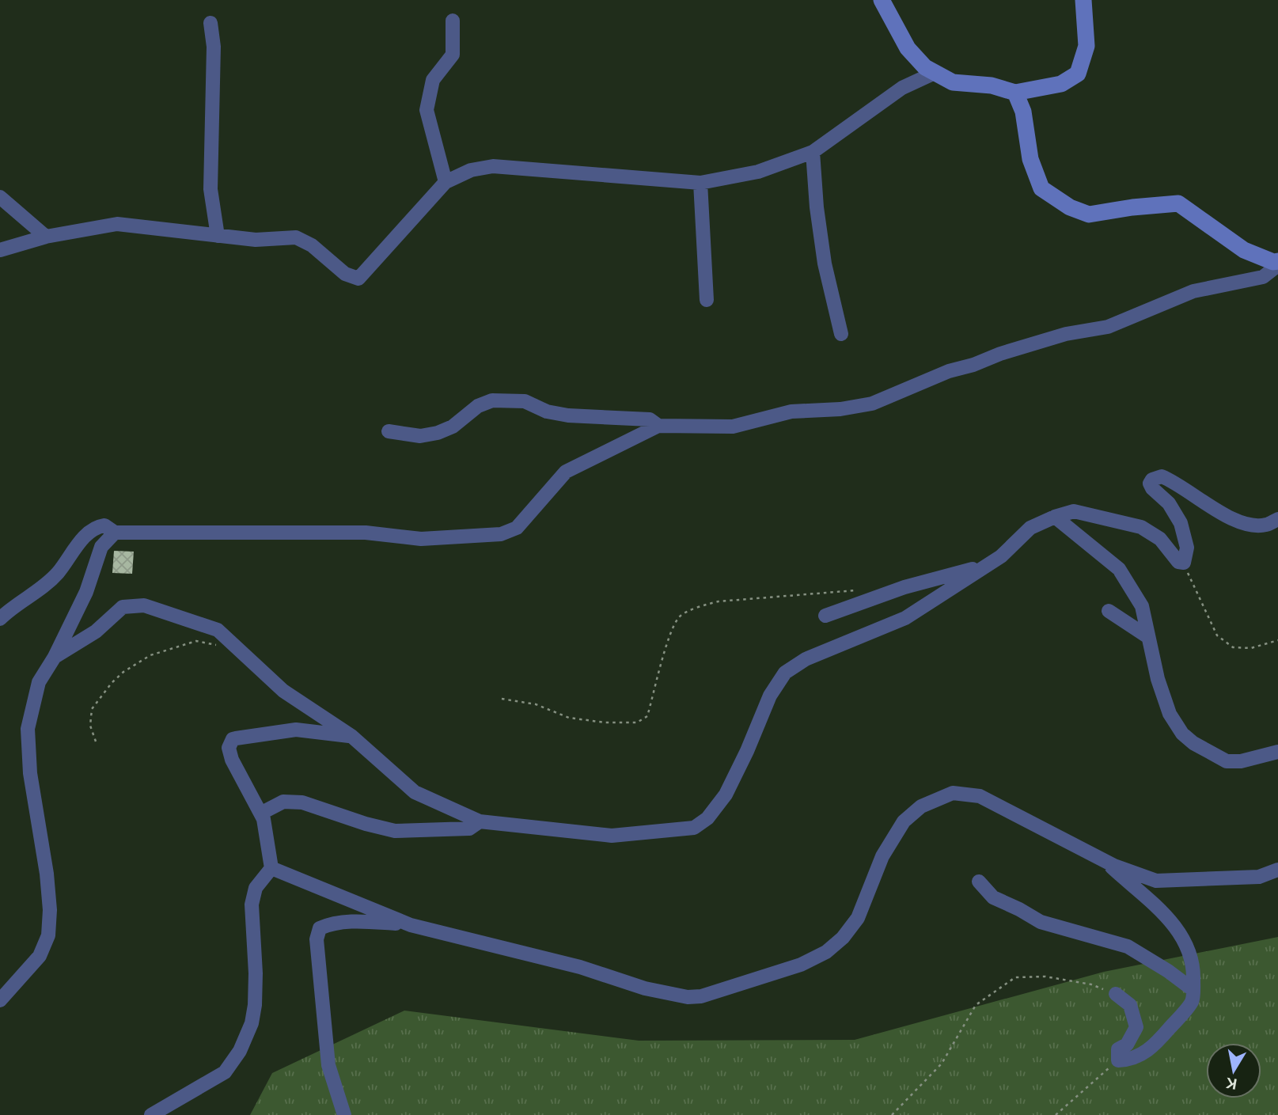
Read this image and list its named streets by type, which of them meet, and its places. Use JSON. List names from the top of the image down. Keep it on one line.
{"north":"bottom"}
